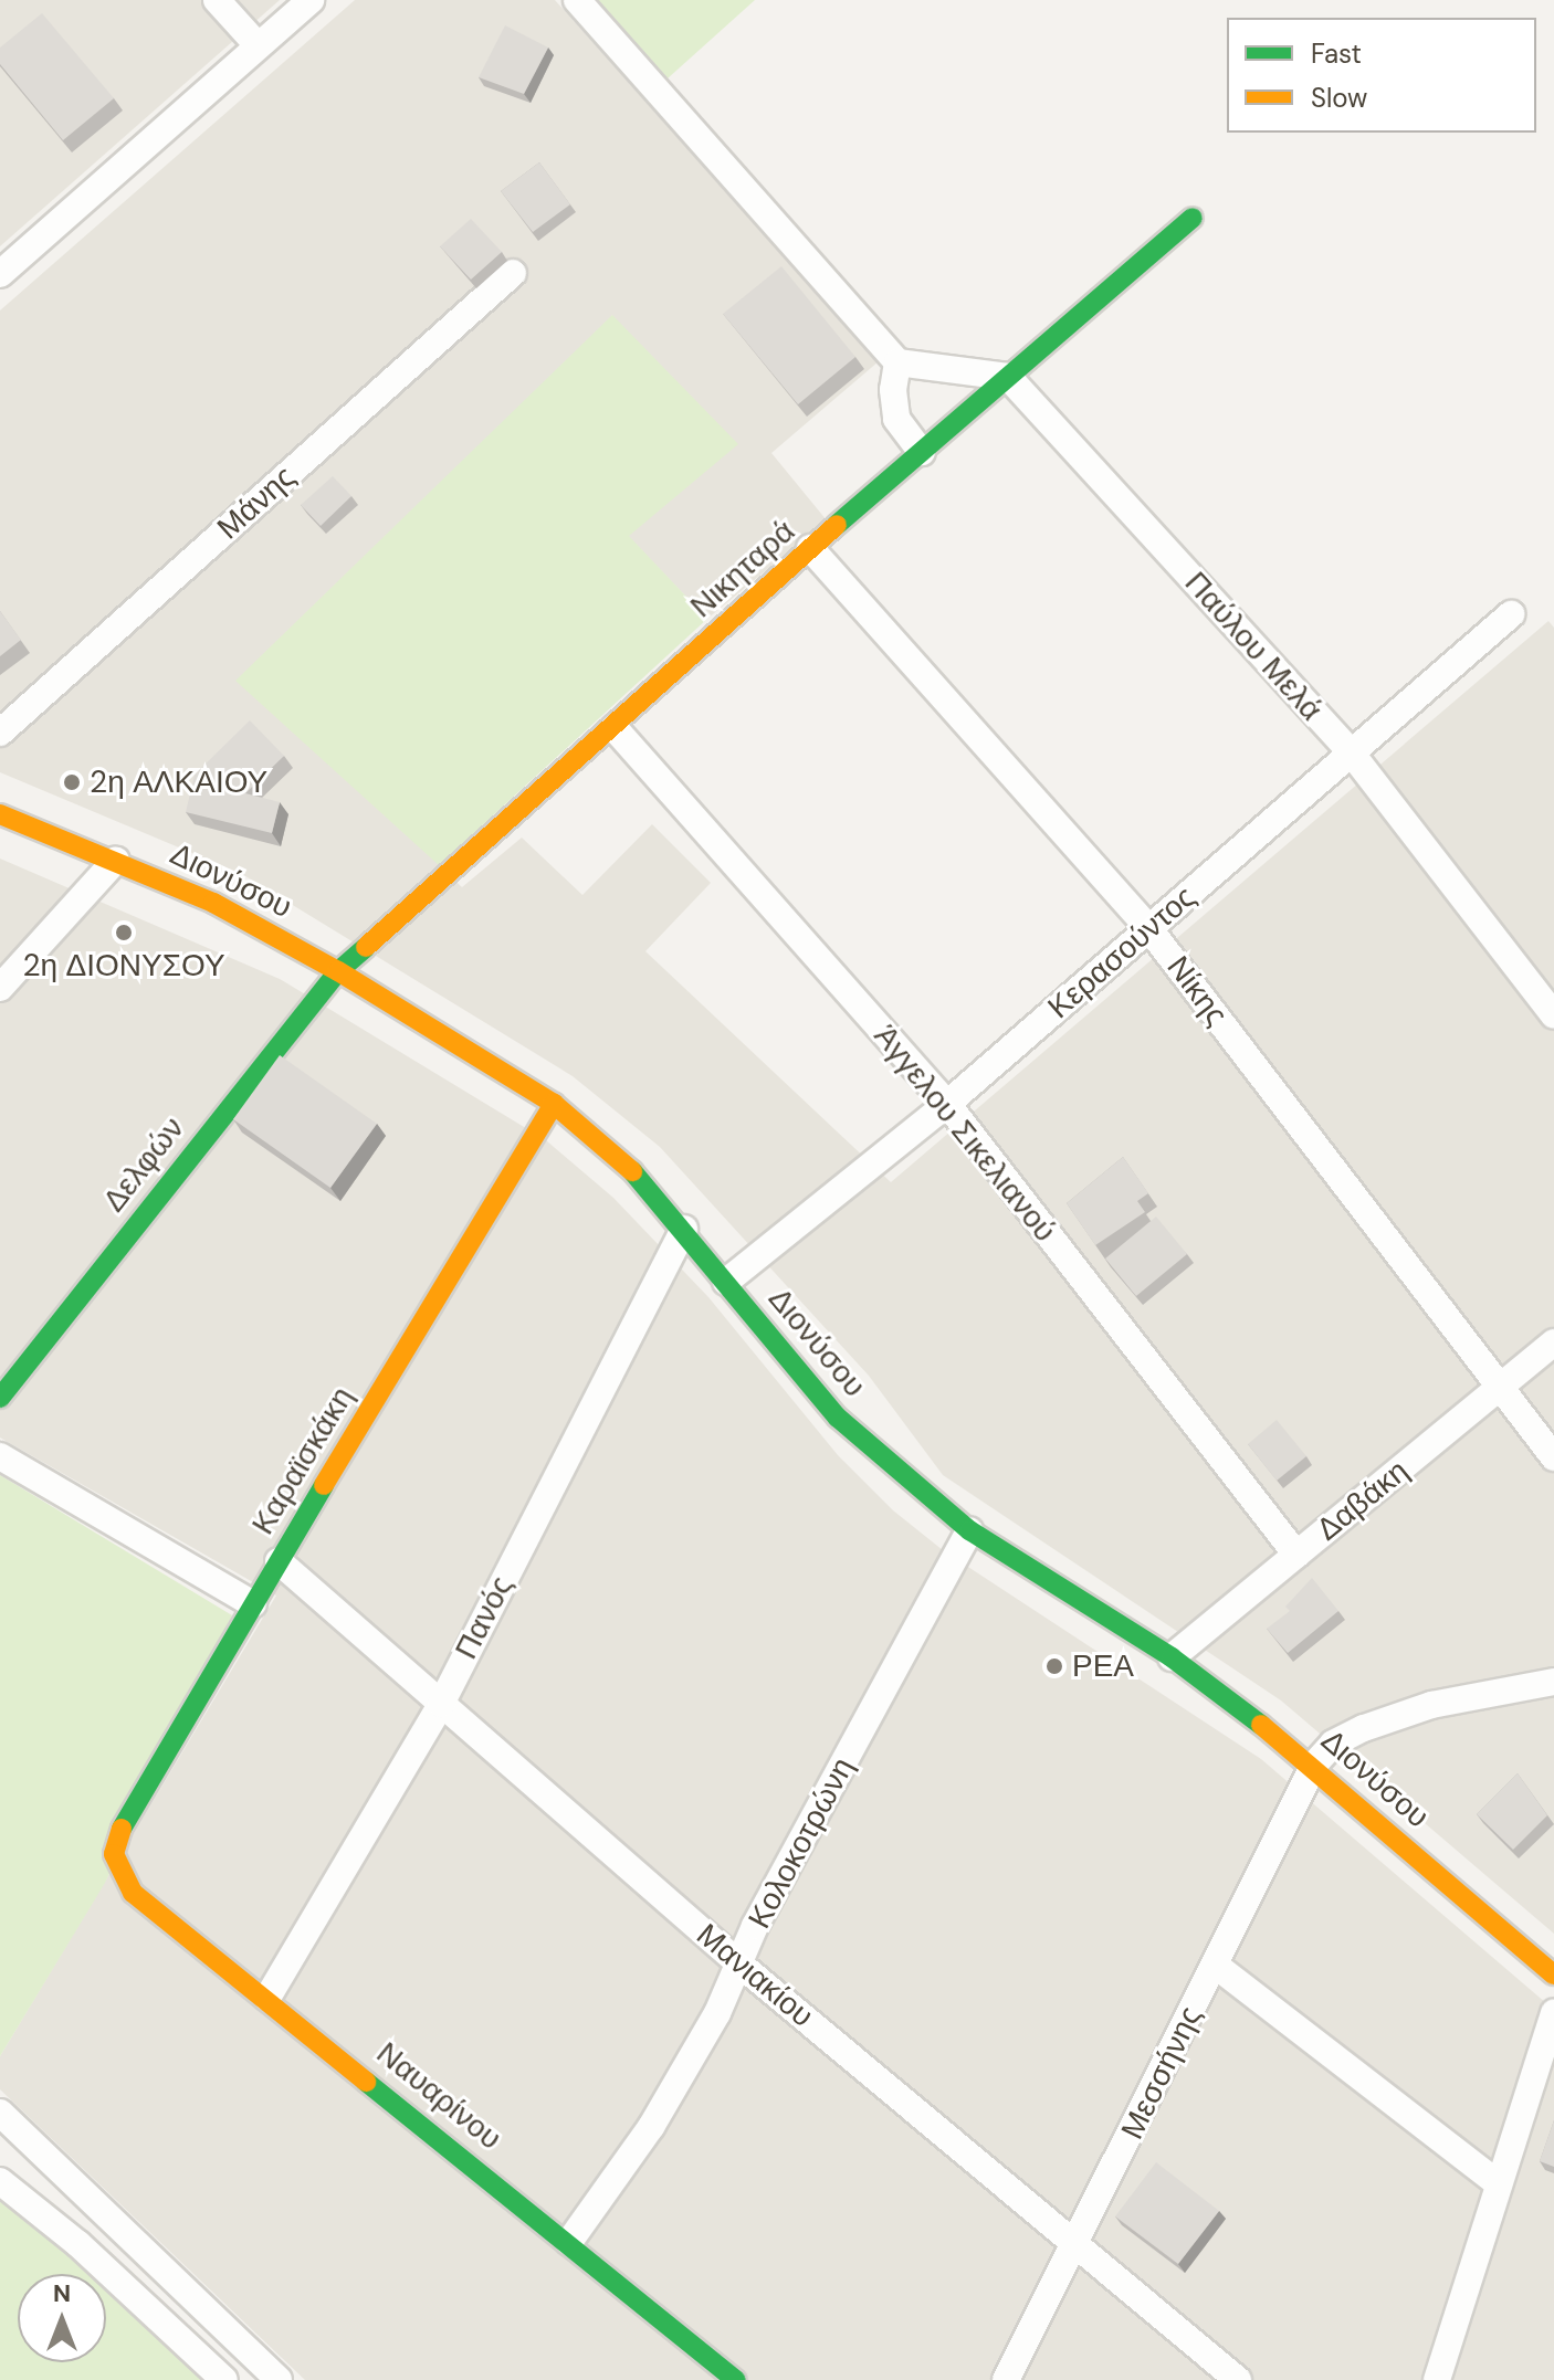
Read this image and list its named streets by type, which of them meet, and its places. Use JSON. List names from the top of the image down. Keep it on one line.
{"streets":{"street":["Μάνης","Νικηταρά","Παύλου Μελά","Διονύσου","Κερασούντος","Νίκης","Άγγελου Σικελιανού","Δελφών","Καραϊσκάκη","Δαβάκη","Πανός","Κολοκοτρώνη","Μανιακίου","Μεσσήνης","Ναυαρίνου"]},"crossings":[["Νικηταρά","Παύλου Μελά"],["Νικηταρά","Διονύσου"],["Νικηταρά","Νίκης"],["Νικηταρά","Άγγελου Σικελιανού"],["Νικηταρά","Δελφών"],["Παύλου Μελά","Κερασούντος"],["Διονύσου","Κερασούντος"],["Διονύσου","Δελφών"],["Διονύσου","Καραϊσκάκη"],["Διονύσου","Δαβάκη"],["Διονύσου","Πανός"],["Διονύσου","Κολοκοτρώνη"],["Διονύσου","Μεσσήνης"],["Κερασούντος","Νίκης"],["Κερασούντος","Άγγελου Σικελιανού"],["Νίκης","Δαβάκη"],["Άγγελου Σικελιανού","Δαβάκη"],["Καραϊσκάκη","Μανιακίου"],["Καραϊσκάκη","Ναυαρίνου"],["Πανός","Μανιακίου"],["Πανός","Ναυαρίνου"],["Κολοκοτρώνη","Μανιακίου"],["Κολοκοτρώνη","Ναυαρίνου"],["Μανιακίου","Μεσσήνης"]],"places":["2η ΑΛΚΑΙΟΥ","2η ΔΙΟΝΥΣΟΥ","ΡΕΑ"],"legend":["Fast","Slow"],"north":"top"}
